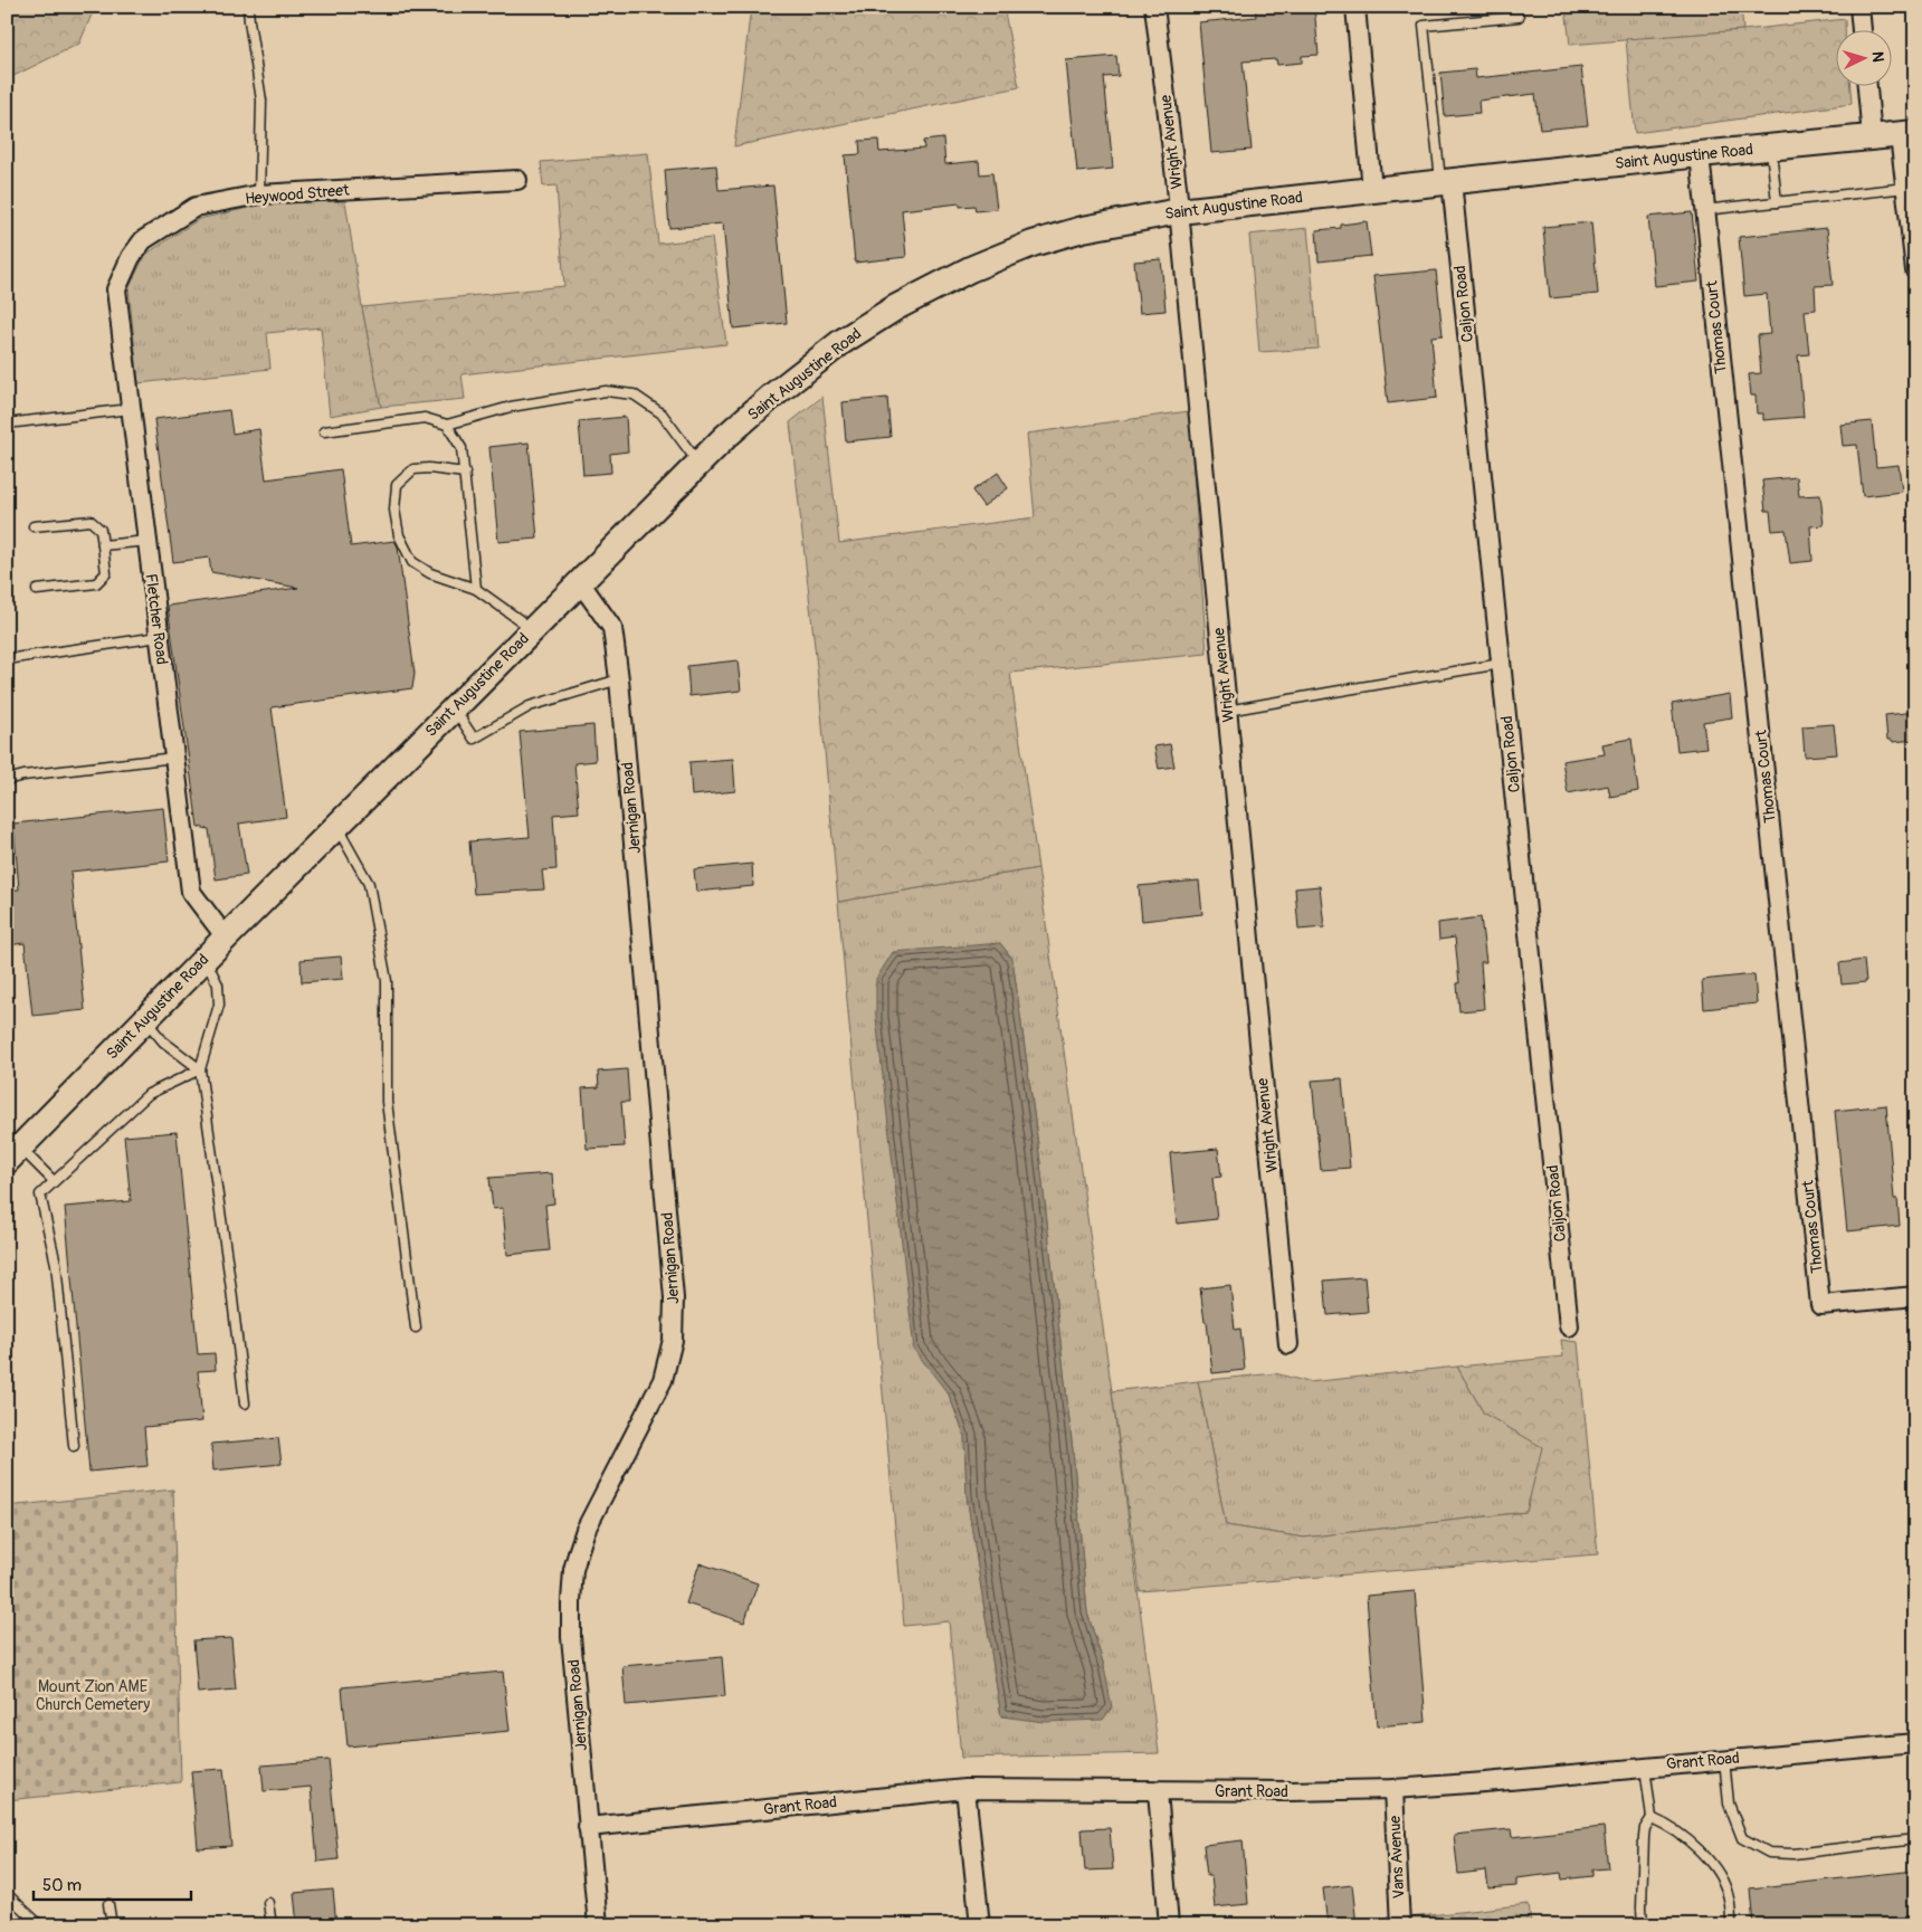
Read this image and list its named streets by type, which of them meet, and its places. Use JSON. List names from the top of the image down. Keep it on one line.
{"streets":{"main road":["Saint Augustine Road"],"street":["Wright Avenue","Heywood Street","Caljon Road","Thomas Court","Fletcher Road","Jernigan Road","Grant Road","Vans Avenue"]},"crossings":[["Wright Avenue","Saint Augustine Road"],["Saint Augustine Road","Caljon Road"],["Saint Augustine Road","Thomas Court"],["Saint Augustine Road","Fletcher Road"],["Saint Augustine Road","Jernigan Road"],["Heywood Street","Fletcher Road"],["Jernigan Road","Grant Road"],["Grant Road","Vans Avenue"]],"parks":["Mount Zion AME Church Cemetery"],"scale_bar":"50 m","north":"right"}
